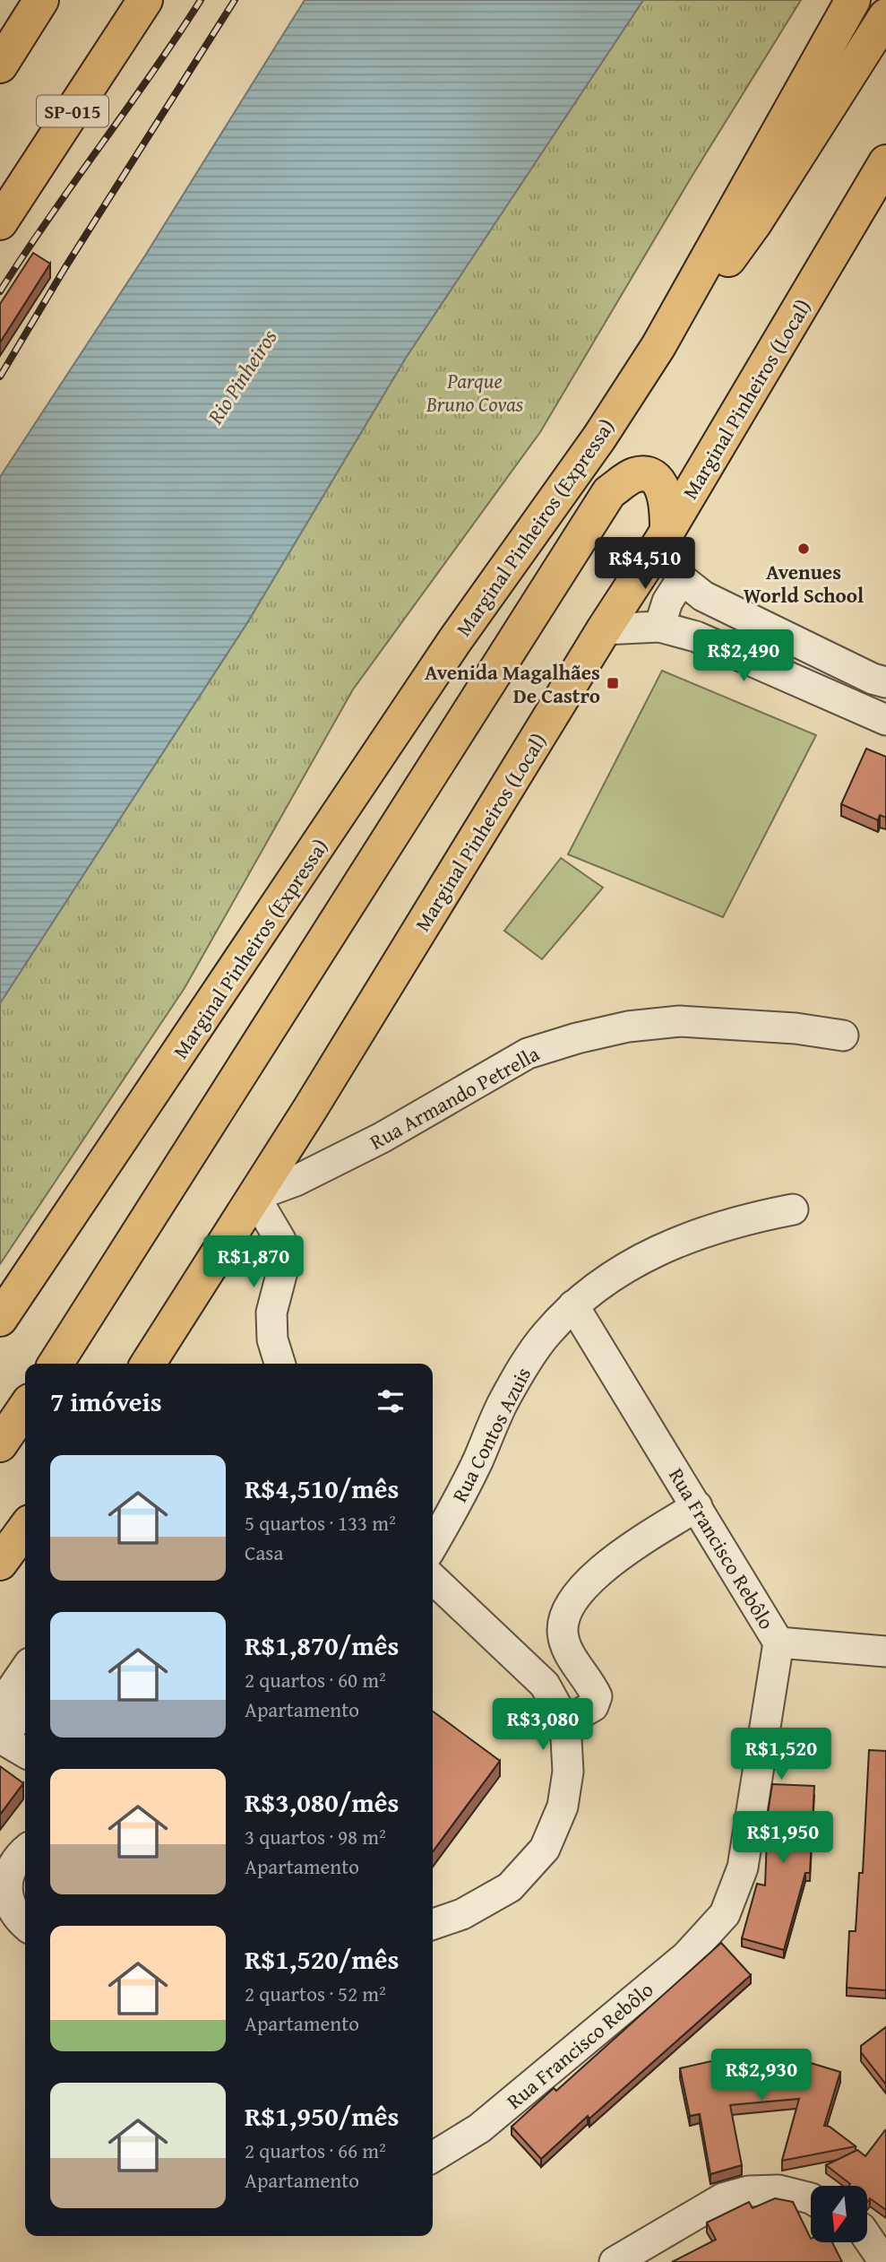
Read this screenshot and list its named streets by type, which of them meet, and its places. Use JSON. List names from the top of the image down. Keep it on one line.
{"streets":{"highway":["SP-015","Marginal Pinheiros (Local)","Marginal Pinheiros (Expressa)"],"street":["Rua Armando Petrella","Rua Contos Azuis","Rua Francisco Rebôlo"]},"crossings":[["Marginal Pinheiros (Local)","Rua Armando Petrella"],["Rua Contos Azuis","Rua Francisco Rebôlo"]],"water":["Rio Pinheiros"],"parks":["Parque Bruno Covas"],"places":{"other":["Avenues World School"],"transit":["Avenida Magalhães De Castro"]},"north":"bottom","page":{"price":["R$4,510","R$2,490","R$1,870","R$3,080","R$1,520","R$1,950","R$2,930"],"heading":"7 imóveis","list":[{"name":"R$4,510/mês","note":"5 quartos · 133 m² · Casa"},{"name":"R$1,870/mês","note":"2 quartos · 60 m² · Apartamento"},{"name":"R$3,080/mês","note":"3 quartos · 98 m² · Apartamento"},{"name":"R$1,520/mês","note":"2 quartos · 52 m² · Apartamento"},{"name":"R$1,950/mês","note":"2 quartos · 66 m² · Apartamento"}]}}
